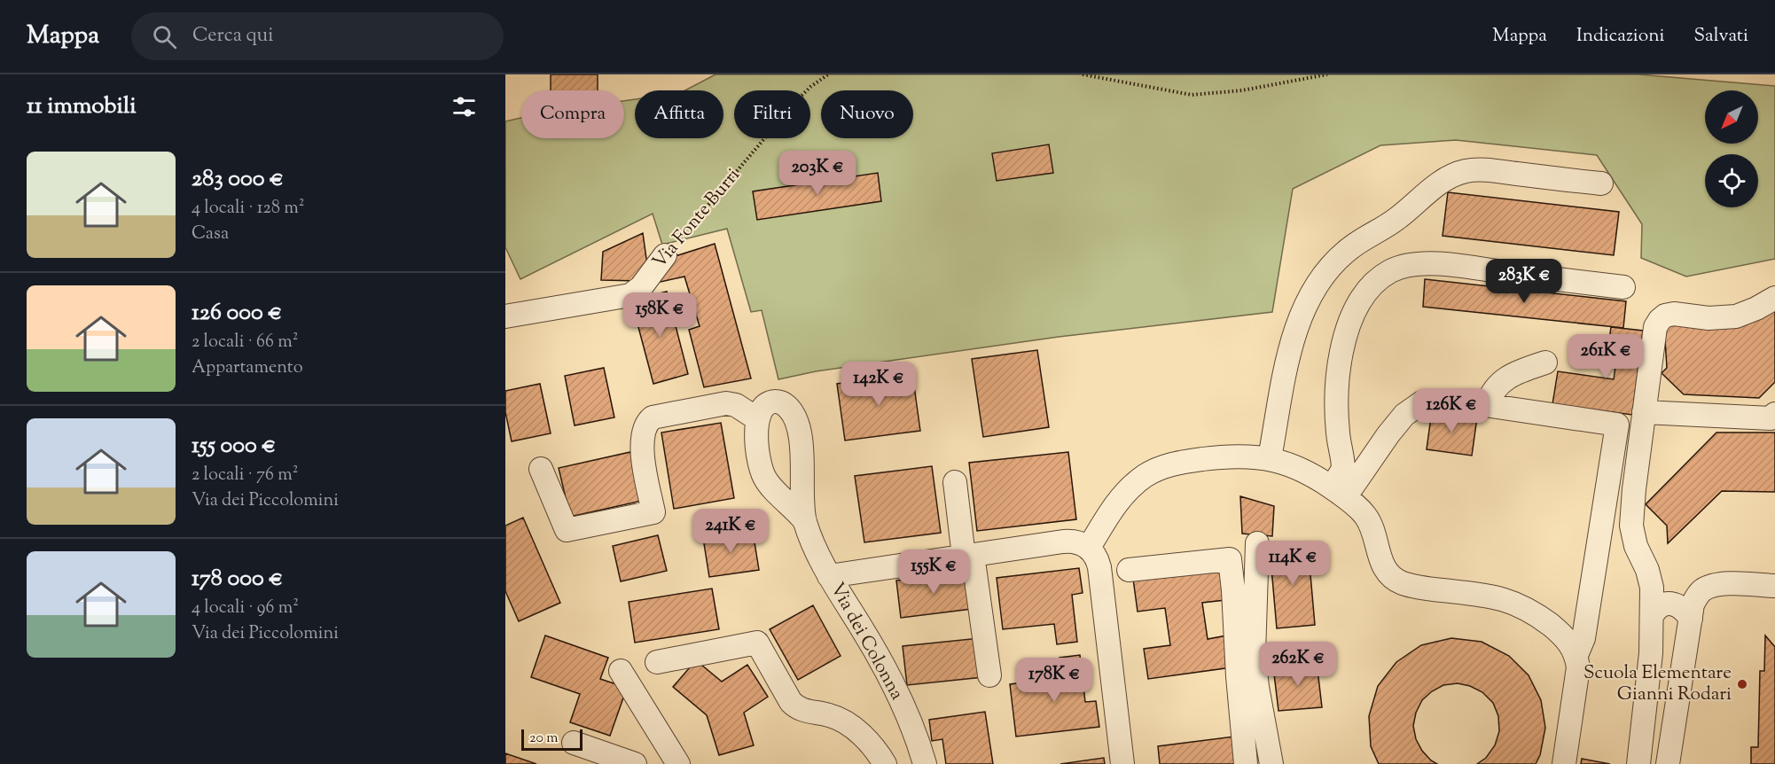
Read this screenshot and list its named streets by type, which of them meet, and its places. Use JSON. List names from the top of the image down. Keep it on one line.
{"streets":{"street":["Via Fonte Burri","Via dei Colonna"]},"places":["Scuola Elementare Gianni Rodari"],"scale_bar":"20 m","north":"bottom left","page":{"header":"Mappa","search":"Cerca qui","nav":["Mappa","Indicazioni","Salvati"],"heading":"11 immobili","chip":["Compra","Affitta","Filtri","Nuovo"],"list":[{"name":"283 000 €","note":"4 locali · 128 m² · Casa"},{"name":"126 000 €","note":"2 locali · 66 m² · Appartamento"},{"name":"155 000 €","note":"2 locali · 76 m² · Via dei Piccolomini"},{"name":"178 000 €","note":"4 locali · 96 m² · Via dei Piccolomini"}],"price":["203K €","283K €","158K €","261K €","142K €","126K €","241K €","114K €","155K €","262K €","178K €"],"scale":"20 m"}}
